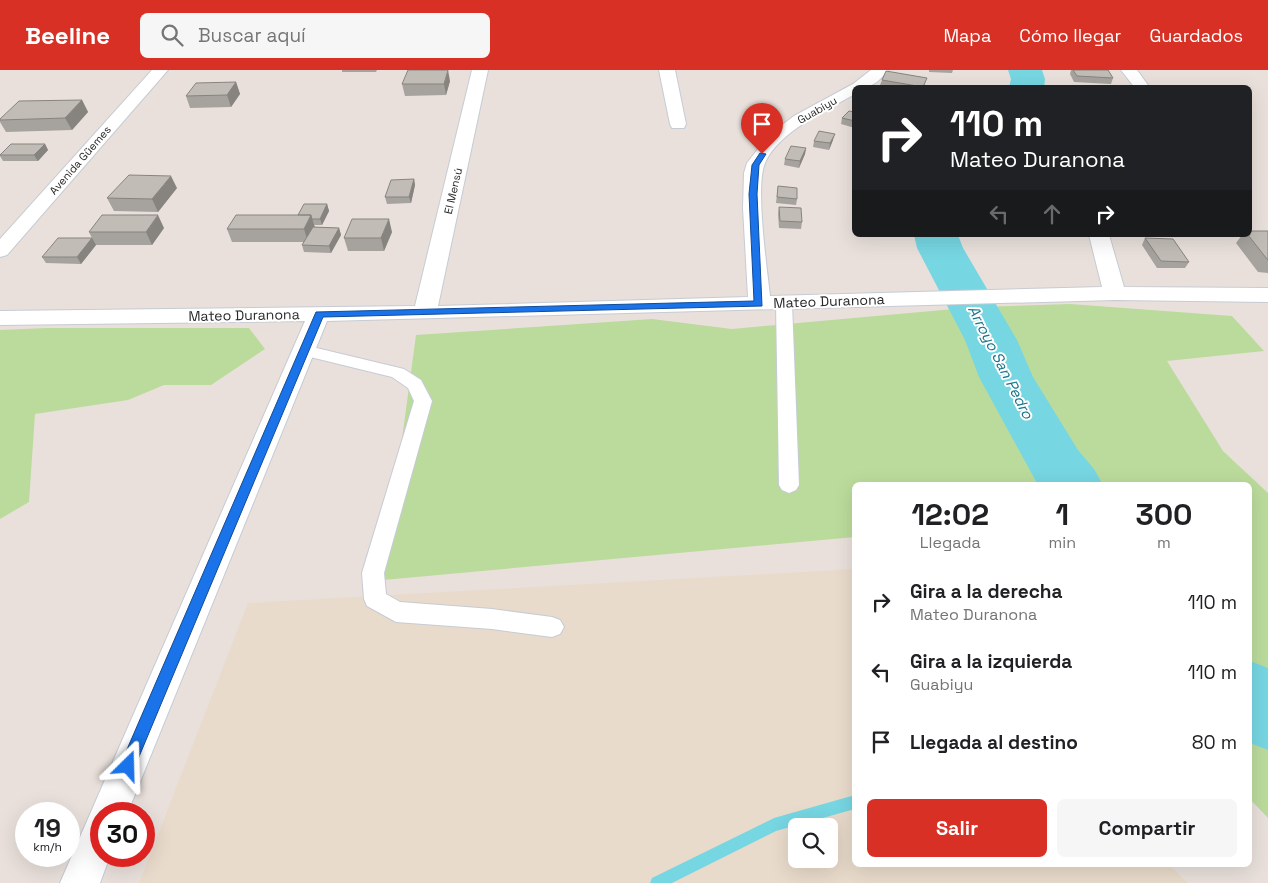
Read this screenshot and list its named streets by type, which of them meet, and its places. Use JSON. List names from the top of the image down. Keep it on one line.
{"streets":{"street":["Guabiyu","Avenida Güemes","El Mensú","Mateo Duranona"]},"crossings":[["Guabiyu","Mateo Duranona"],["El Mensú","Mateo Duranona"]],"water":["Arroyo San Pedro"],"page":{"header":"Beeline","search":"Buscar aquí","nav":["Mapa","Cómo llegar","Guardados"],"turn":["110 m","Mateo Duranona"],"eta":["12:02","Llegada","1","min","300","m"],"list":[{"name":"Gira a la derecha","note":"Mateo Duranona","value":"110 m"},{"name":"Gira a la izquierda","note":"Guabiyu","value":"110 m"},{"name":"Llegada al destino","value":"80 m"}],"buttons":["Salir","Compartir"],"speed":"19 km/h","limit":"30"}}
